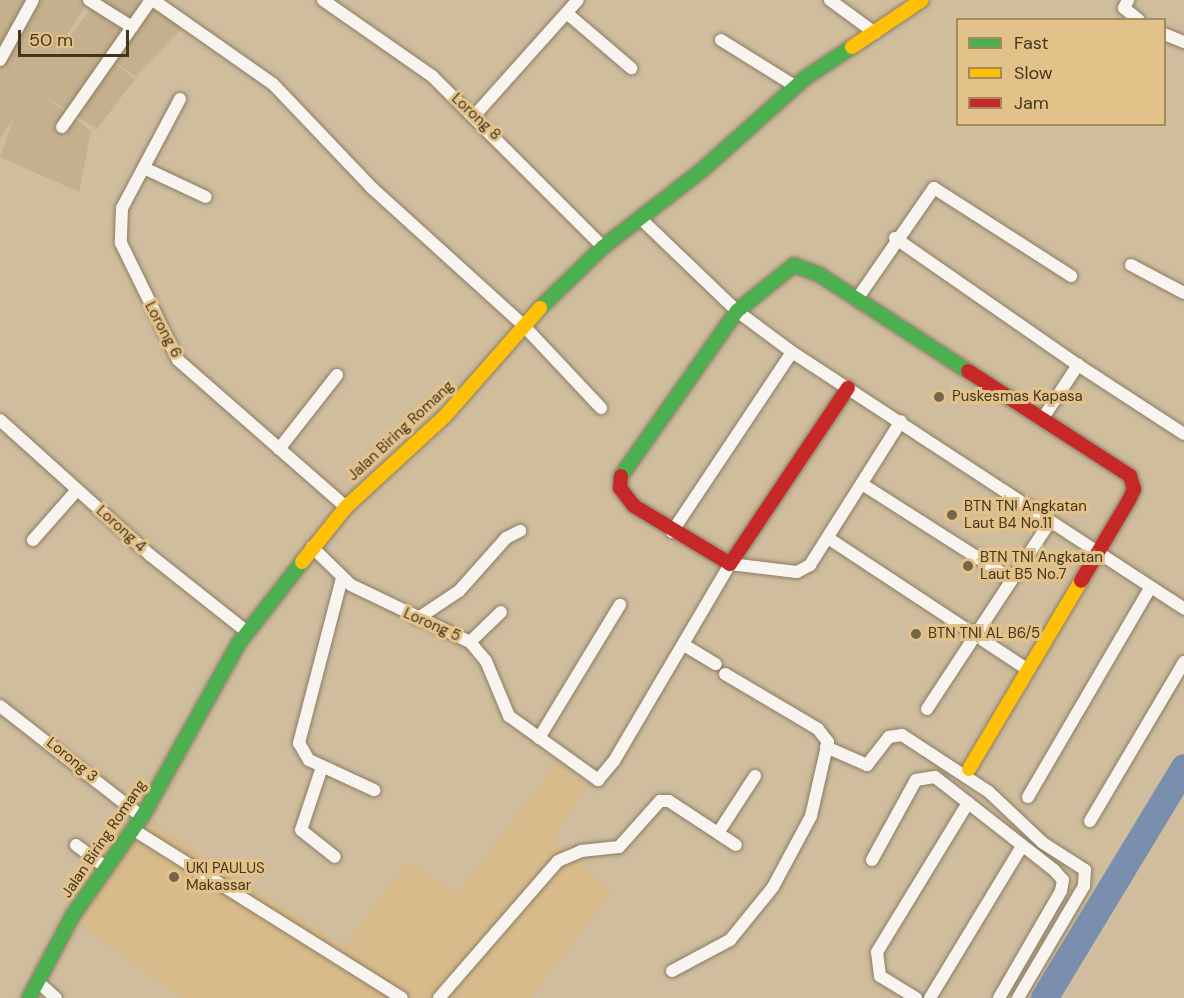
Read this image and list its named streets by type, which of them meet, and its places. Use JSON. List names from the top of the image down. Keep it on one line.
{"streets":{"street":["Lorong 8","Lorong 6","Jalan Biring Romang","Lorong 4","Lorong 5","Lorong 3"]},"crossings":[["Lorong 8","Jalan Biring Romang"],["Lorong 6","Jalan Biring Romang"],["Jalan Biring Romang","Lorong 4"],["Jalan Biring Romang","Lorong 5"],["Jalan Biring Romang","Lorong 3"]],"places":["Puskesmas Kapasa","BTN TNI Angkatan Laut B4 No.11","BTN TNI Angkatan Laut B5 No.7","BTN TNI AL B6/5","UKI PAULUS Makassar"],"legend":["Fast","Slow","Jam"],"scale_bar":"50 m"}
